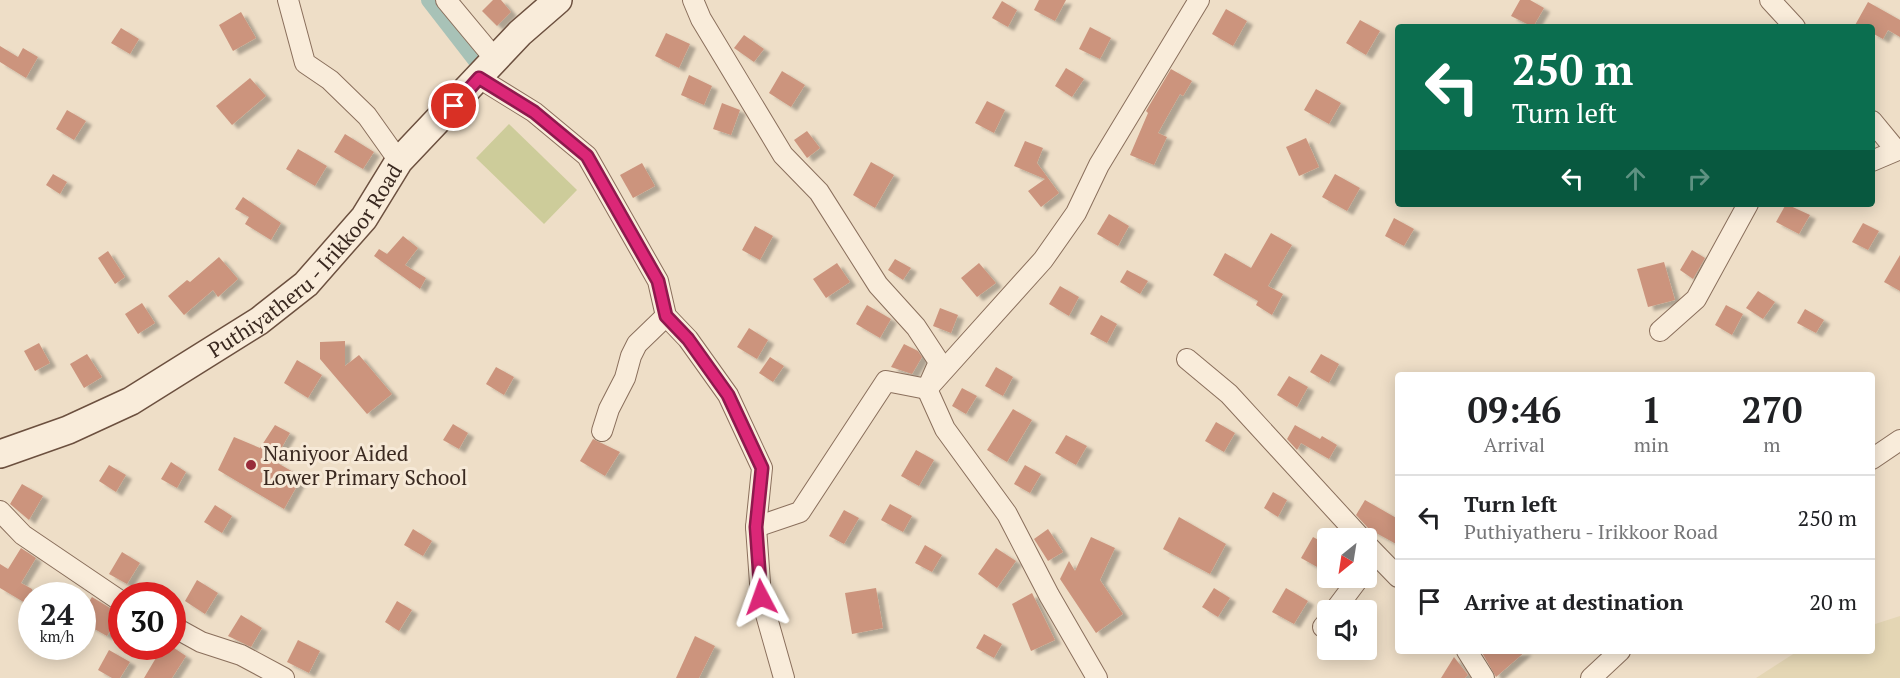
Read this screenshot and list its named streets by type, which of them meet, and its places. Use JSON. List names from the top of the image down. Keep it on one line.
{"streets":{"main road":["Puthiyatheru - Irikkoor Road"]},"places":["Naniyoor Aided Lower Primary School"],"north":"bottom left","page":{"turn":["250 m","Turn left"],"eta":["09:46","Arrival","1","min","270","m"],"list":[{"name":"Turn left","note":"Puthiyatheru - Irikkoor Road","value":"250 m"},{"name":"Arrive at destination","value":"20 m"}],"speed":"24 km/h","limit":"30"}}
